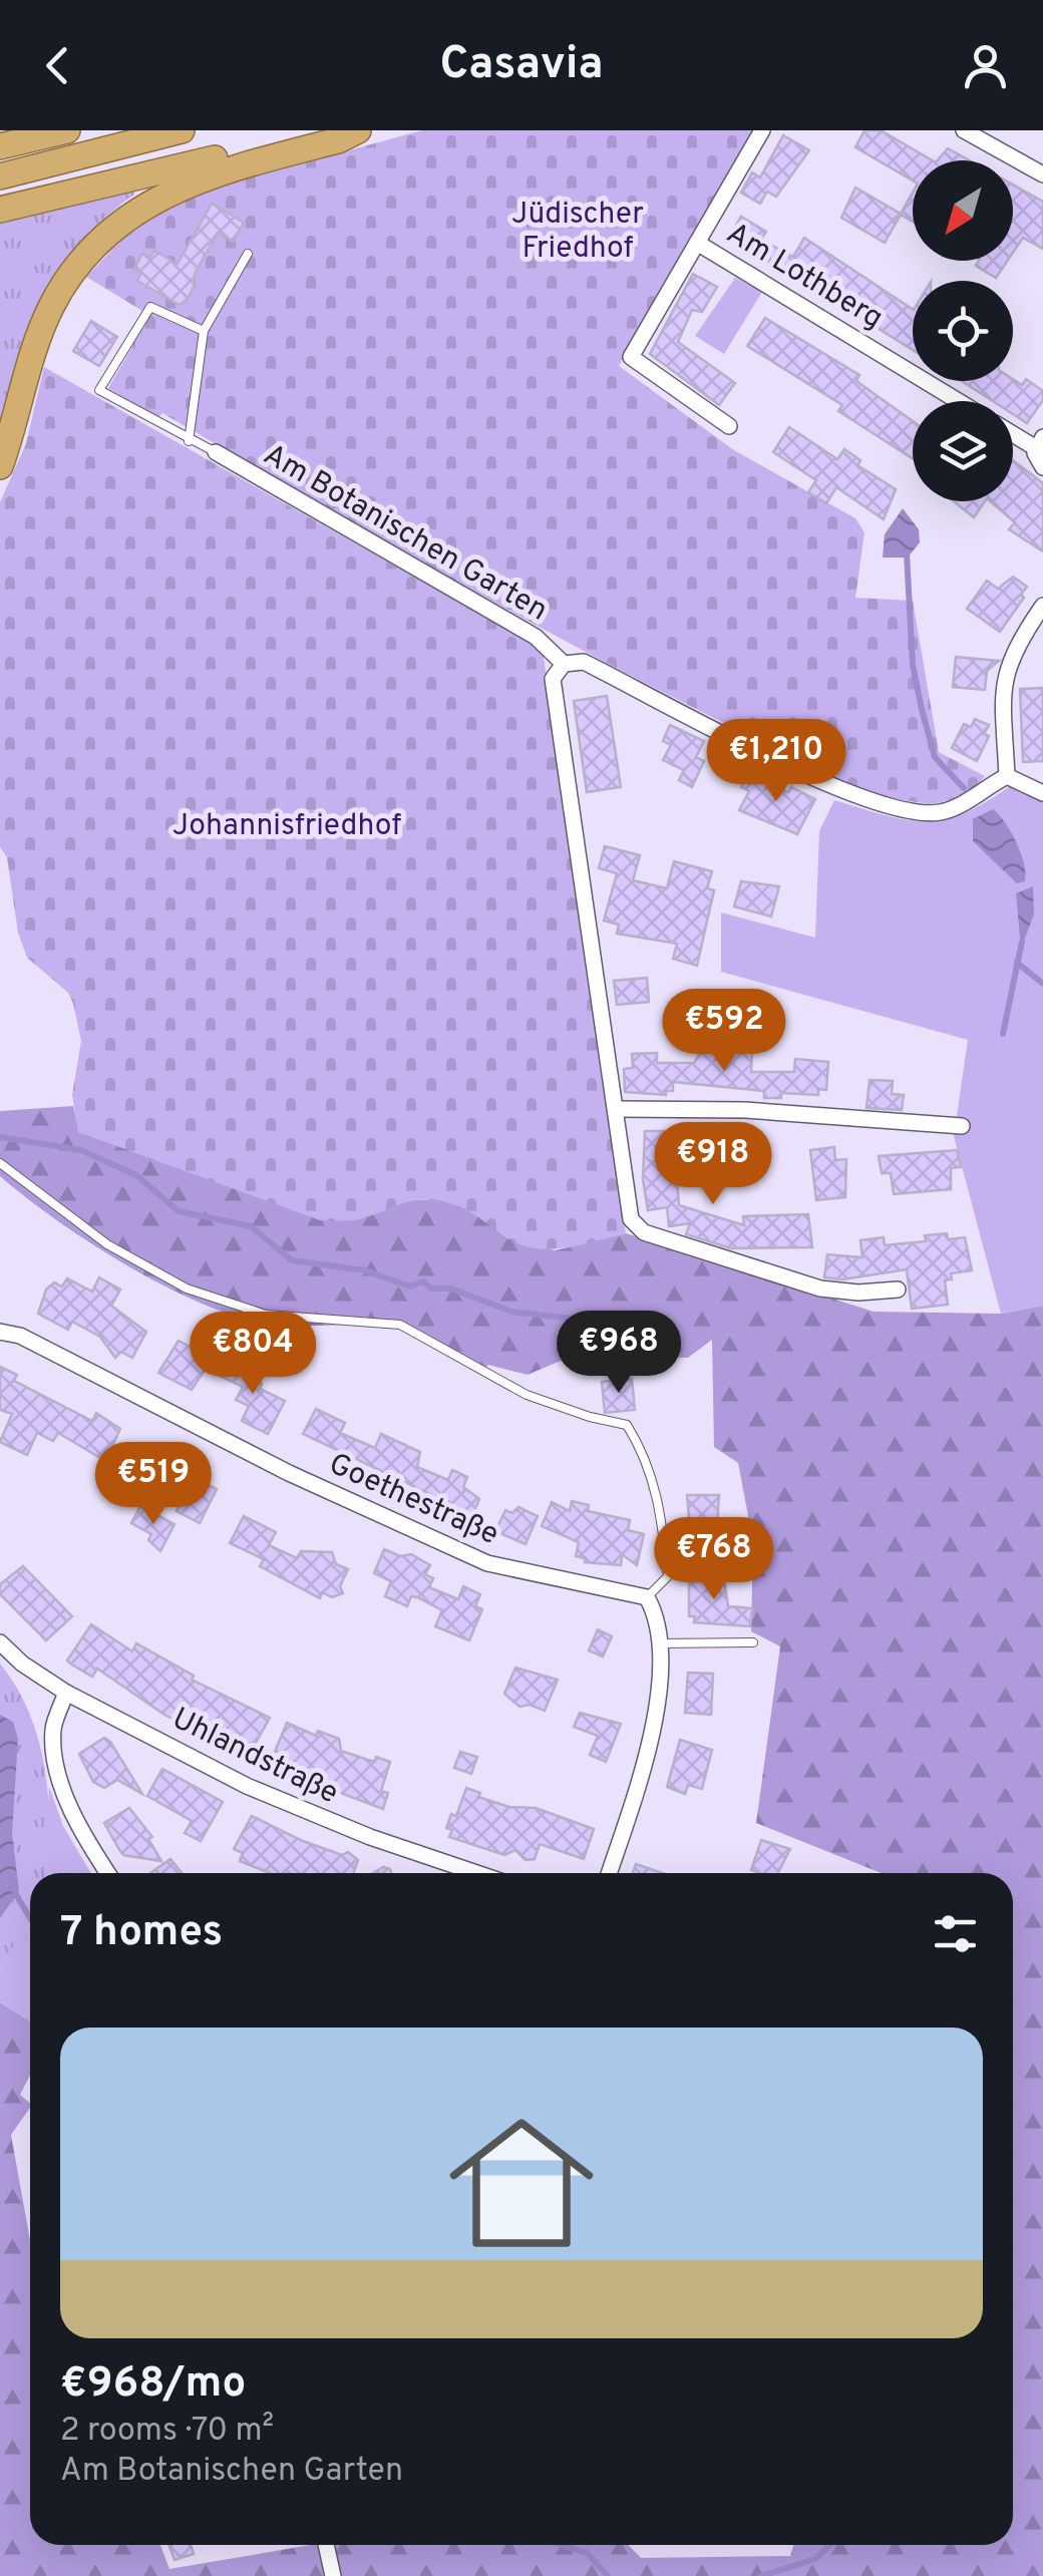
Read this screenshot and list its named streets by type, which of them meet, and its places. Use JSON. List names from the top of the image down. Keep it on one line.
{"streets":{"street":["Am Lothberg","Am Botanischen Garten","Goethestraße","Uhlandstraße"]},"parks":["Jüdischer Friedhof","Johannisfriedhof"],"north":"bottom left","page":{"header":"Casavia","price":["€1,210","€592","€918","€968","€804","€519","€768"],"heading":"7 homes","list":[{"name":"€968/mo","note":"2 rooms · 70 m² · Am Botanischen Garten"}]}}
